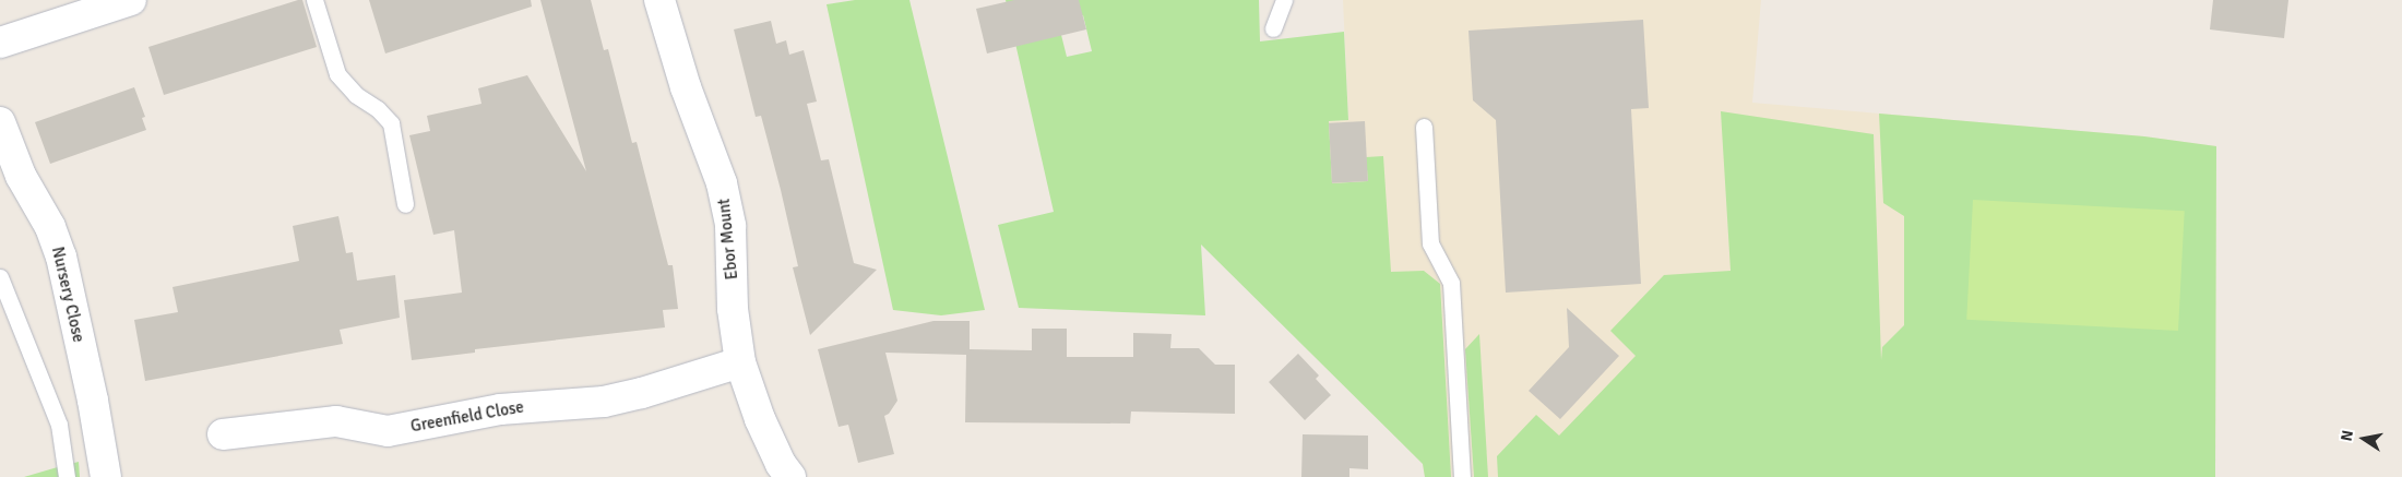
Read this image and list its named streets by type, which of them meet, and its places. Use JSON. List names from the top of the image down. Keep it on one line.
{"streets":{"street":["Ebor Mount","Nursery Close","Greenfield Close"]},"crossings":[["Ebor Mount","Greenfield Close"]],"north":"left"}
